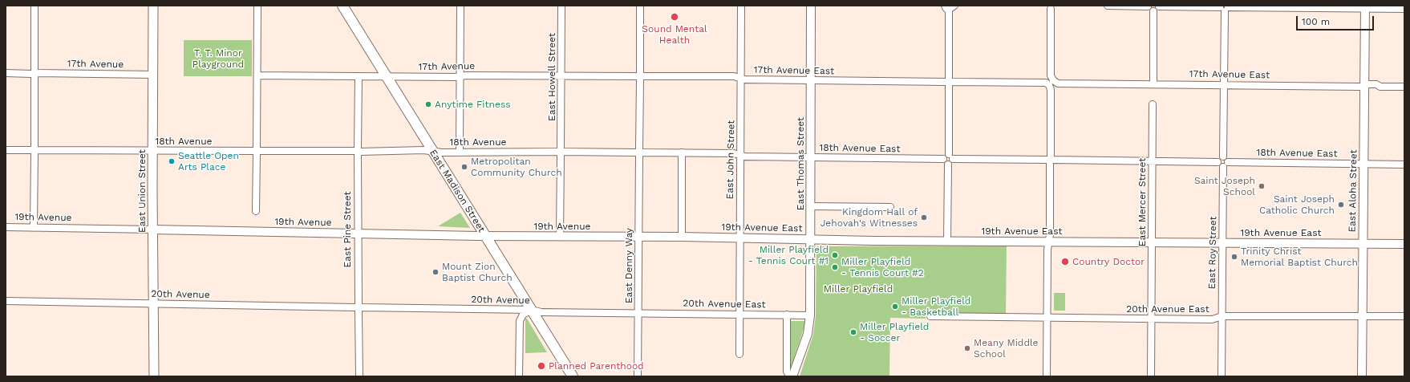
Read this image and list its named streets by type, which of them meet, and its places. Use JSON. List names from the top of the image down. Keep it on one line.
{"streets":{"main road":["East Union Street","East Madison Street"],"street":["17th Avenue","17th Avenue East","East Howell Street","18th Avenue","18th Avenue East","East John Street","East Thomas Street","East Aloha Street","East Mercer Street","19th Avenue","19th Avenue East","East Pine Street","East Roy Street","East Denny Way","20th Avenue","20th Avenue East"]},"crossings":[["17th Avenue","17th Avenue East"],["17th Avenue","East Howell Street"],["17th Avenue","East Union Street"],["17th Avenue","East Madison Street"],["17th Avenue","East Pine Street"],["17th Avenue","East Denny Way"],["17th Avenue East","East John Street"],["17th Avenue East","East Thomas Street"],["17th Avenue East","East Aloha Street"],["17th Avenue East","East Denny Way"],["East Howell Street","18th Avenue"],["East Howell Street","19th Avenue"],["18th Avenue","18th Avenue East"],["18th Avenue","East Union Street"],["18th Avenue","East Madison Street"],["18th Avenue","East Pine Street"],["18th Avenue","East Denny Way"],["18th Avenue East","East John Street"],["18th Avenue East","East Thomas Street"],["18th Avenue East","East Aloha Street"],["18th Avenue East","East Roy Street"],["18th Avenue East","East Denny Way"],["East John Street","19th Avenue East"],["East John Street","20th Avenue East"],["East Thomas Street","19th Avenue East"],["East Thomas Street","20th Avenue East"],["East Union Street","19th Avenue"],["East Union Street","20th Avenue"],["East Madison Street","19th Avenue"],["East Madison Street","20th Avenue"],["East Aloha Street","19th Avenue East"],["East Aloha Street","20th Avenue East"],["East Mercer Street","19th Avenue East"],["East Mercer Street","20th Avenue East"],["19th Avenue","19th Avenue East"],["19th Avenue","East Pine Street"],["19th Avenue","East Denny Way"],["19th Avenue East","East Roy Street"],["19th Avenue East","East Denny Way"],["East Pine Street","20th Avenue"],["East Roy Street","20th Avenue East"],["East Denny Way","20th Avenue"],["East Denny Way","20th Avenue East"],["20th Avenue","20th Avenue East"]],"parks":["T. T. Minor Playground","Miller Playfield"],"places":["Sound Mental Health","Anytime Fitness","Seattle Open Arts Place","Metropolitan Community Church","Saint Joseph School","Saint Joseph Catholic Church","Kingdom Hall of Jehovah's Witnesses","Miller Playfield - Tennis Court #1","Trinity Christ Memorial Baptist Church","Country Doctor","Miller Playfield - Tennis Court #2","Mount Zion Baptist Church","Miller Playfield - Basketball","Miller Playfield - Soccer","Meany Middle School","Planned Parenthood"],"scale_bar":"100 m"}
